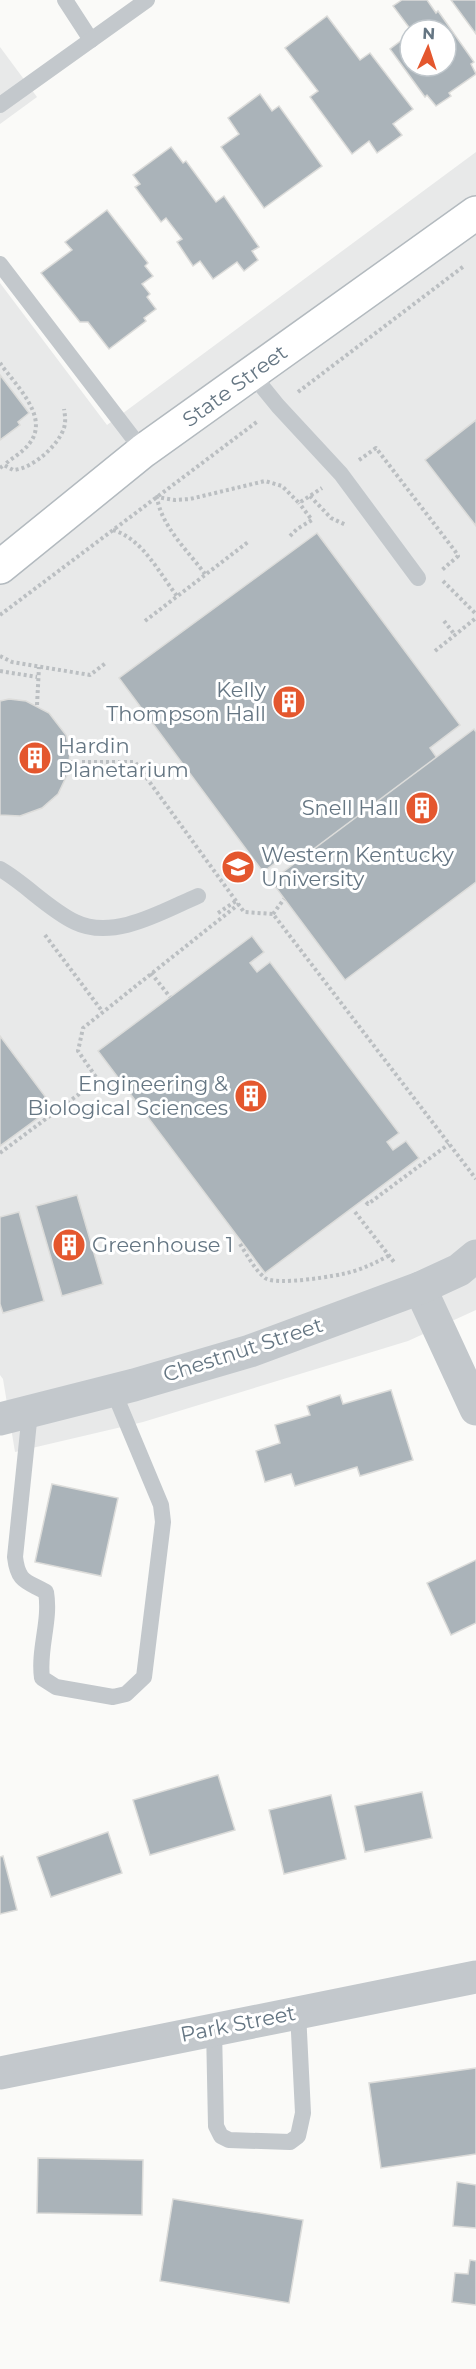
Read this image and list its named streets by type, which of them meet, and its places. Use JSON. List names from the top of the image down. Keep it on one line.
{"streets":{"street":["State Street","Chestnut Street","Park Street"]},"places":{"building":["Kelly Thompson Hall","Hardin Planetarium","Snell Hall","Engineering & Biological Sciences","Greenhouse 1"],"school or university":["Western Kentucky University"]},"north":"top"}
